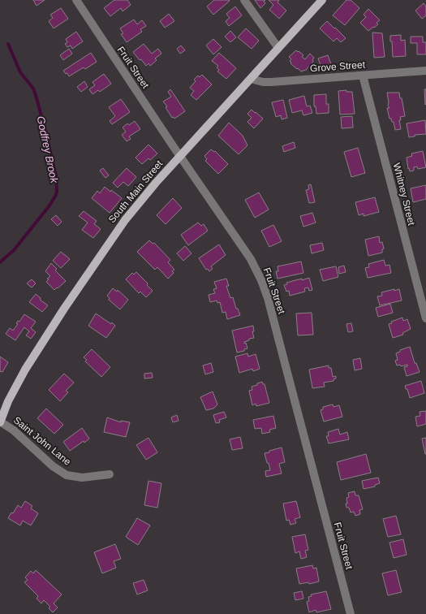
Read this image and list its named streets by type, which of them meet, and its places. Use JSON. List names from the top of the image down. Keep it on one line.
{"streets":{"main road":["South Main Street"],"street":["Grove Street","Fruit Street","Whitney Street","Saint John Lane"]},"crossings":[["Grove Street","South Main Street"],["Grove Street","Whitney Street"],["Fruit Street","South Main Street"],["South Main Street","Saint John Lane"]],"water":["Godfrey Brook"]}
